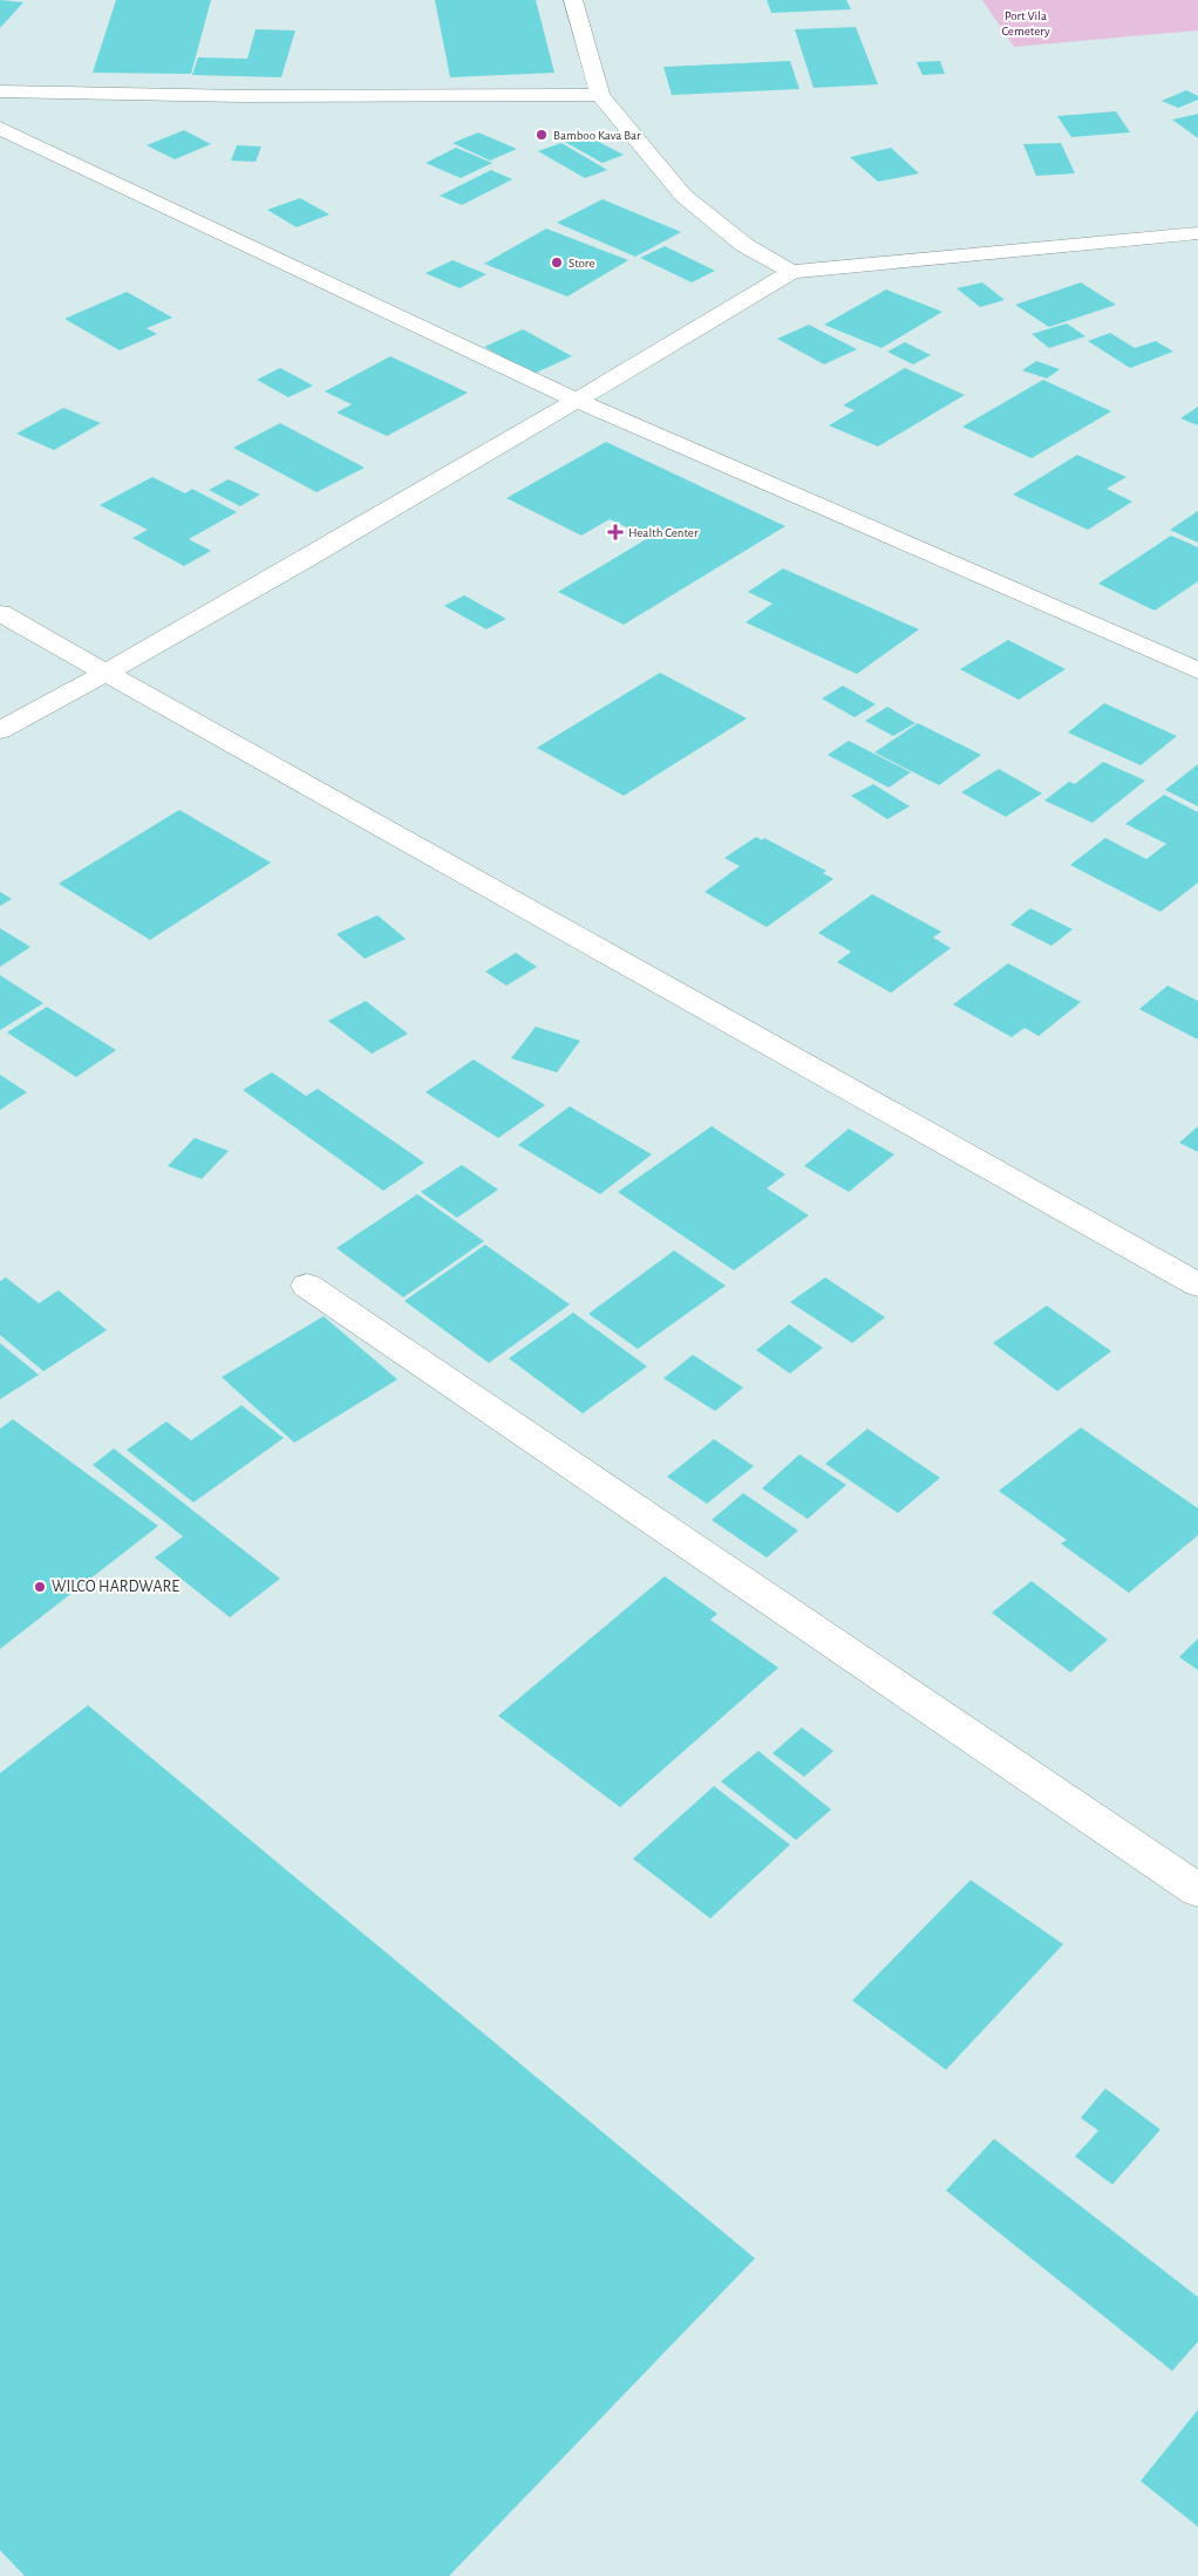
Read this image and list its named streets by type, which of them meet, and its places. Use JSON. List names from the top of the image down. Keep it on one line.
{"parks":["Port Vila Cemetery"],"places":{"other":["Bamboo Kava Bar","Store","WILCO HARDWARE"],"health":["Health Center"]}}
